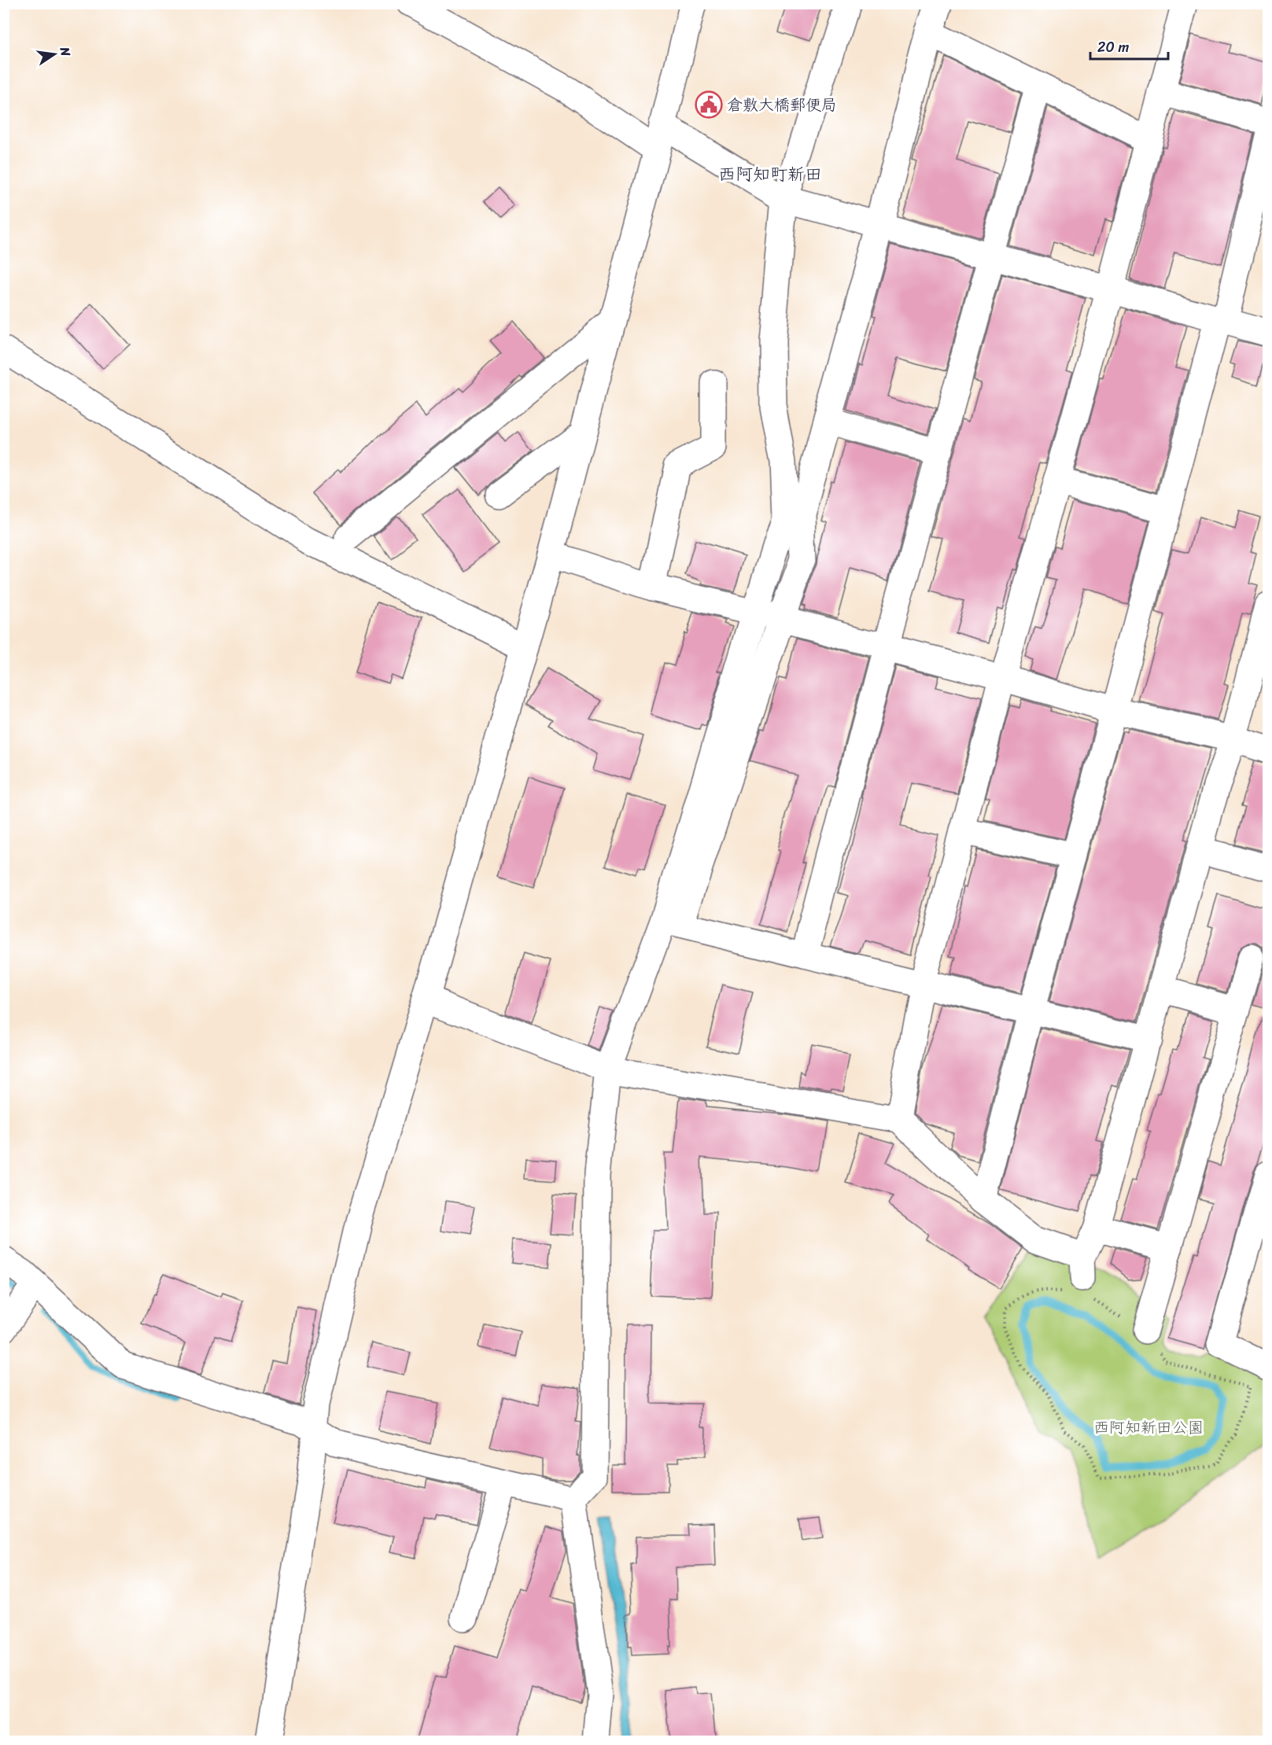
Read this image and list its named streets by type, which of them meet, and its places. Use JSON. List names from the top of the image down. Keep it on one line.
{"districts":["西阿知町新田"],"parks":["西阿知新田公園"],"places":{"public building":["倉敷大橋郵便局"]},"scale_bar":"20 m","north":"right"}
